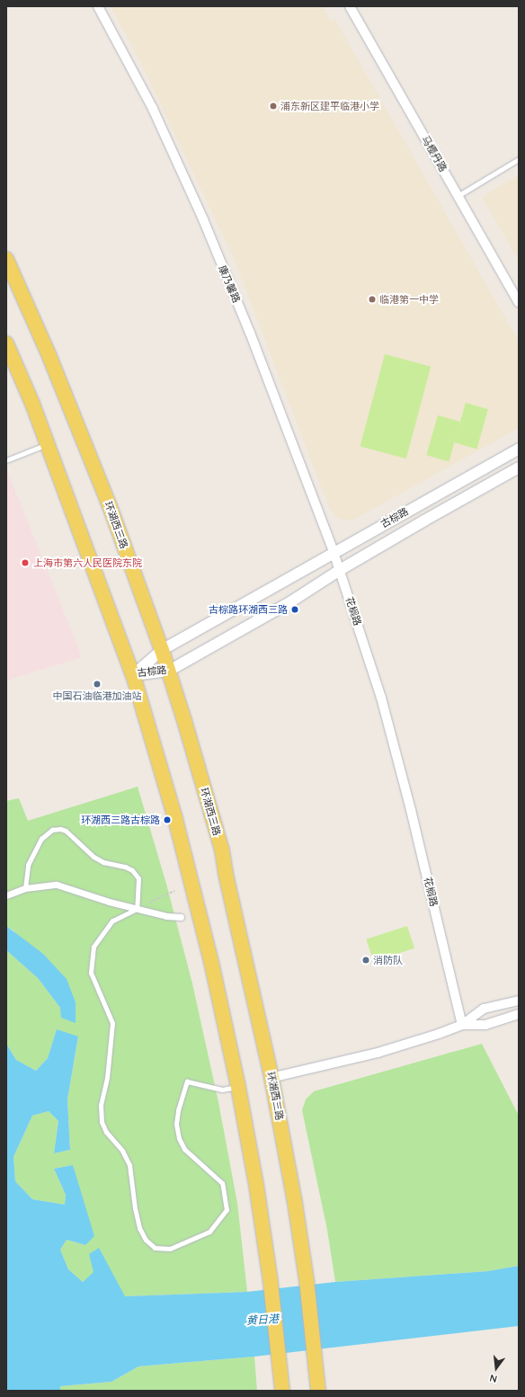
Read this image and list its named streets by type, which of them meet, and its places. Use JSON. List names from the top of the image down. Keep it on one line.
{"streets":{"main road":["环湖西三路"],"street":["马樱丹路","康乃馨路","古棕路","花榈路"]},"crossings":[["康乃馨路","古棕路"],["康乃馨路","花榈路"],["古棕路","环湖西三路"],["古棕路","花榈路"]],"water":["黄日港"],"places":["浦东新区建平临港小学","临港第一中学","上海市第六人民医院东院","古棕路环湖西三路","中国石油临港加油站","环湖西三路古棕路","消防队"],"north":"bottom"}
